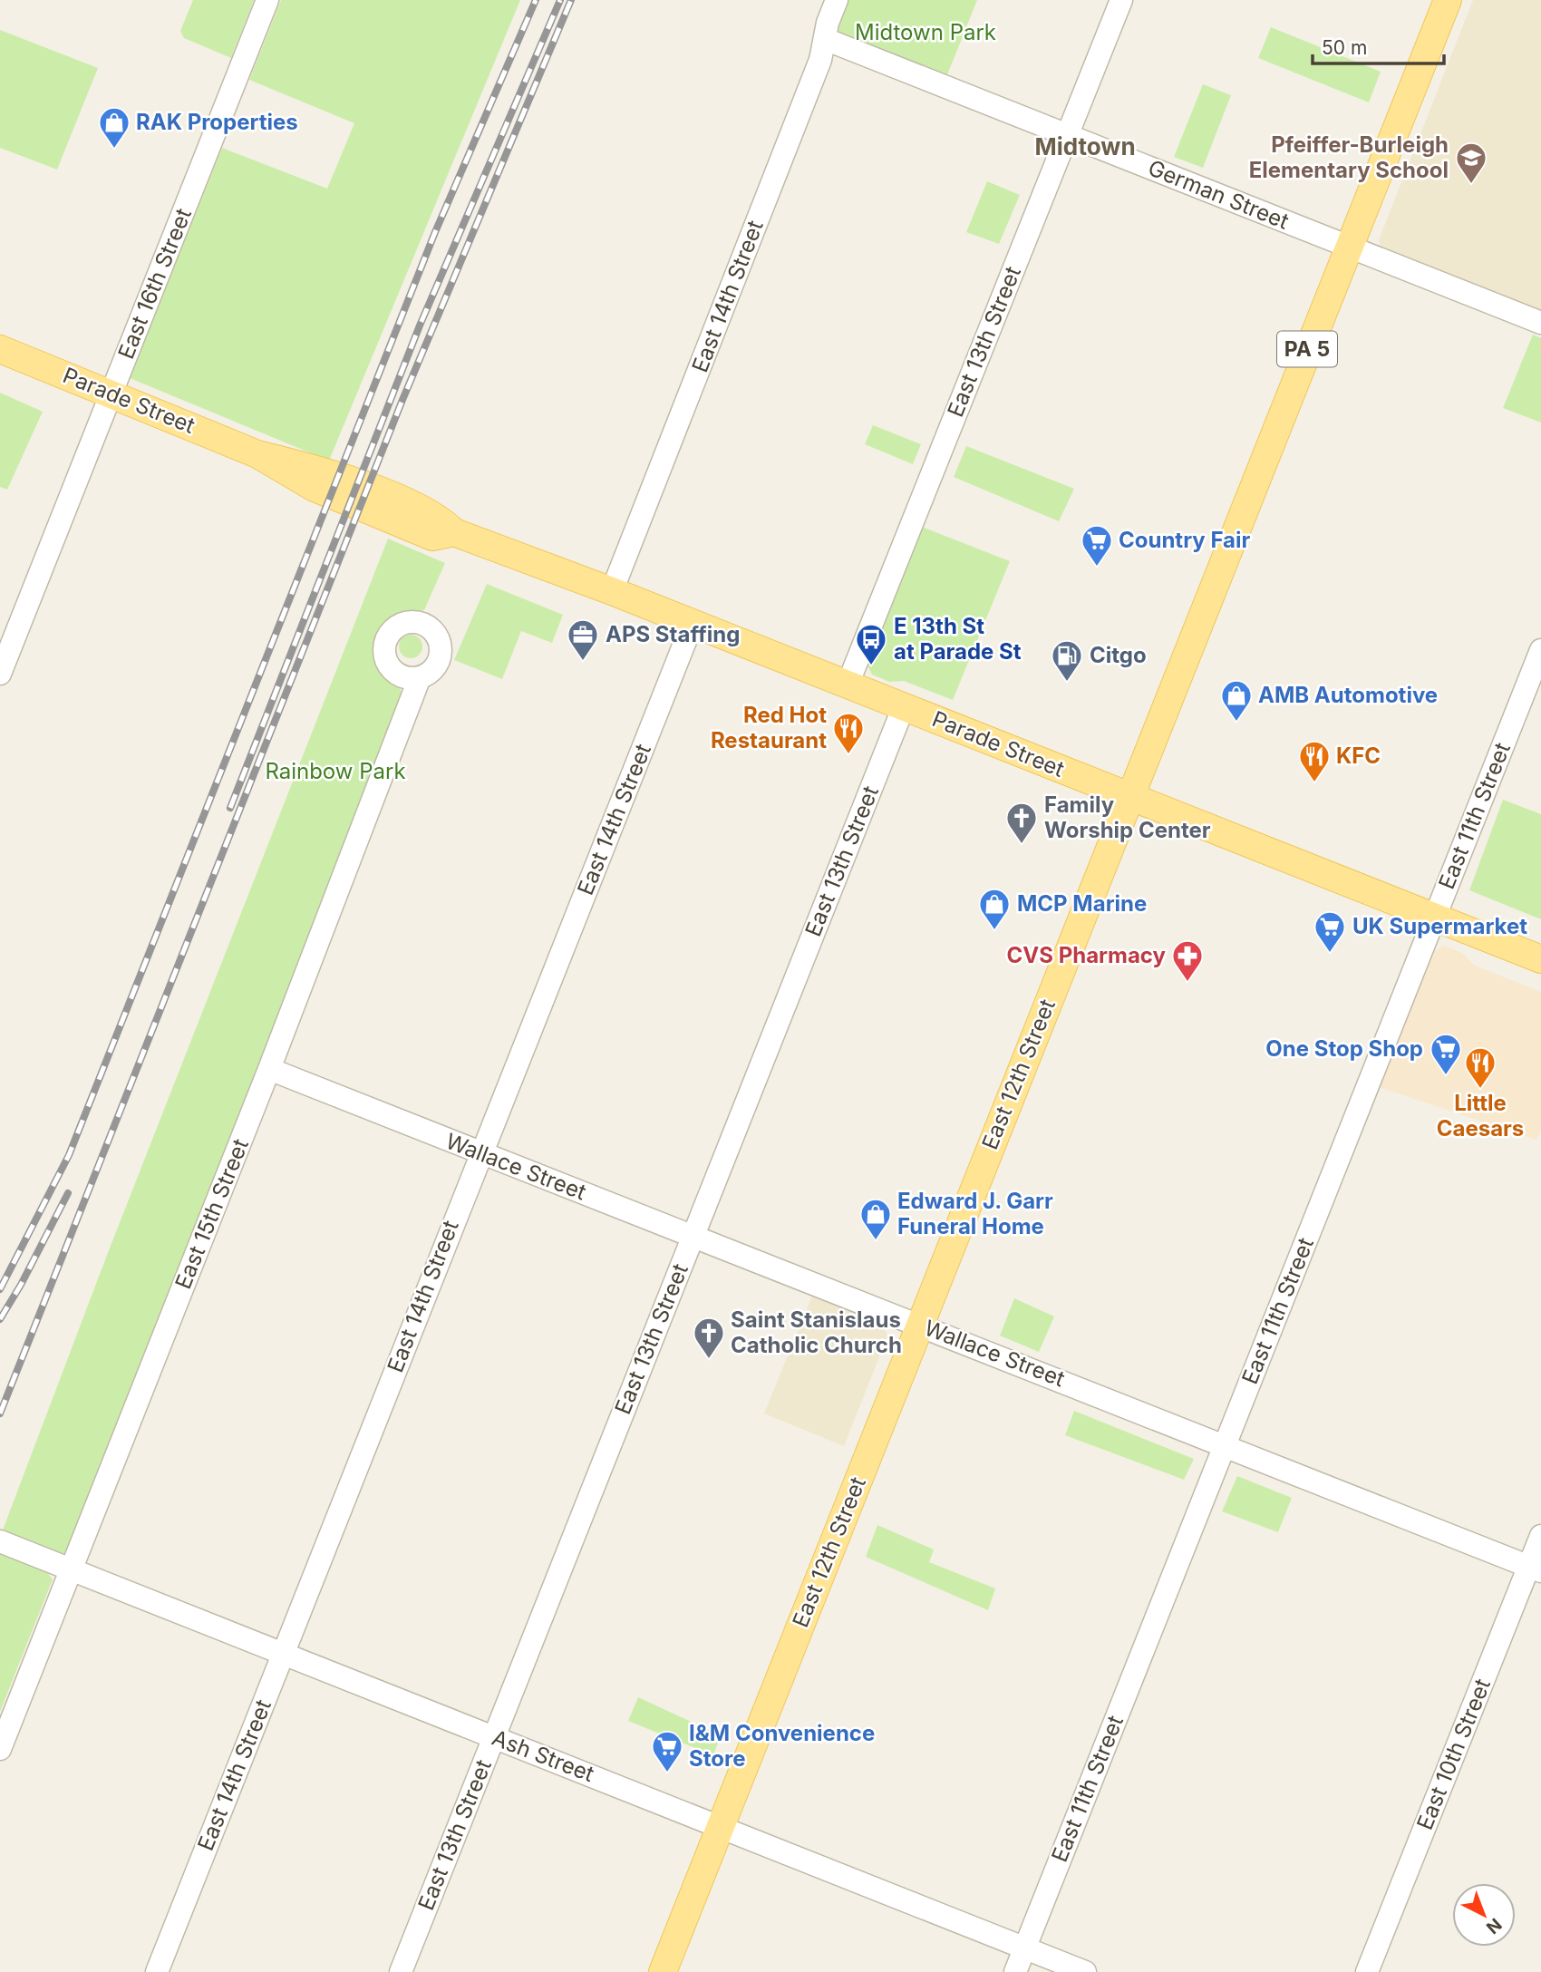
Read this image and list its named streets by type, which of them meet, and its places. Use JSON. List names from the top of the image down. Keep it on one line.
{"streets":{"main road":["PA 5","Parade Street","East 12th Street"],"street":["German Street","East 16th Street","East 14th Street","East 13th Street","East 11th Street","Wallace Street","East 15th Street","East 10th Street","Ash Street"]},"crossings":[["German Street","East 14th Street"],["German Street","East 13th Street"],["German Street","East 12th Street"],["East 16th Street","Parade Street"],["East 14th Street","Parade Street"],["East 14th Street","Wallace Street"],["East 14th Street","Ash Street"],["East 13th Street","Parade Street"],["East 13th Street","Wallace Street"],["East 13th Street","Ash Street"],["Parade Street","East 11th Street"],["Parade Street","East 12th Street"],["East 11th Street","Wallace Street"],["East 11th Street","Ash Street"],["East 12th Street","Wallace Street"],["East 12th Street","Ash Street"],["Wallace Street","East 15th Street"],["Wallace Street","East 10th Street"],["East 15th Street","Ash Street"]],"districts":["Midtown"],"parks":["Midtown Park","Rainbow Park"],"places":{"shop":["RAK Properties","AMB Automotive","MCP Marine","Edward J. Garr Funeral Home"],"school or university":["Pfeiffer-Burleigh Elementary School"],"supermarket":["Country Fair","UK Supermarket","One Stop Shop","I&M Convenience Store"],"office":["APS Staffing"],"bus stop":["E 13th St at Parade St"],"fuel station":["Citgo"],"restaurant":["Red Hot Restaurant","KFC","Little Caesars"],"church":["Family Worship Center","Saint Stanislaus Catholic Church"],"pharmacy":["CVS Pharmacy"]},"scale_bar":"50 m","north":"bottom right"}
